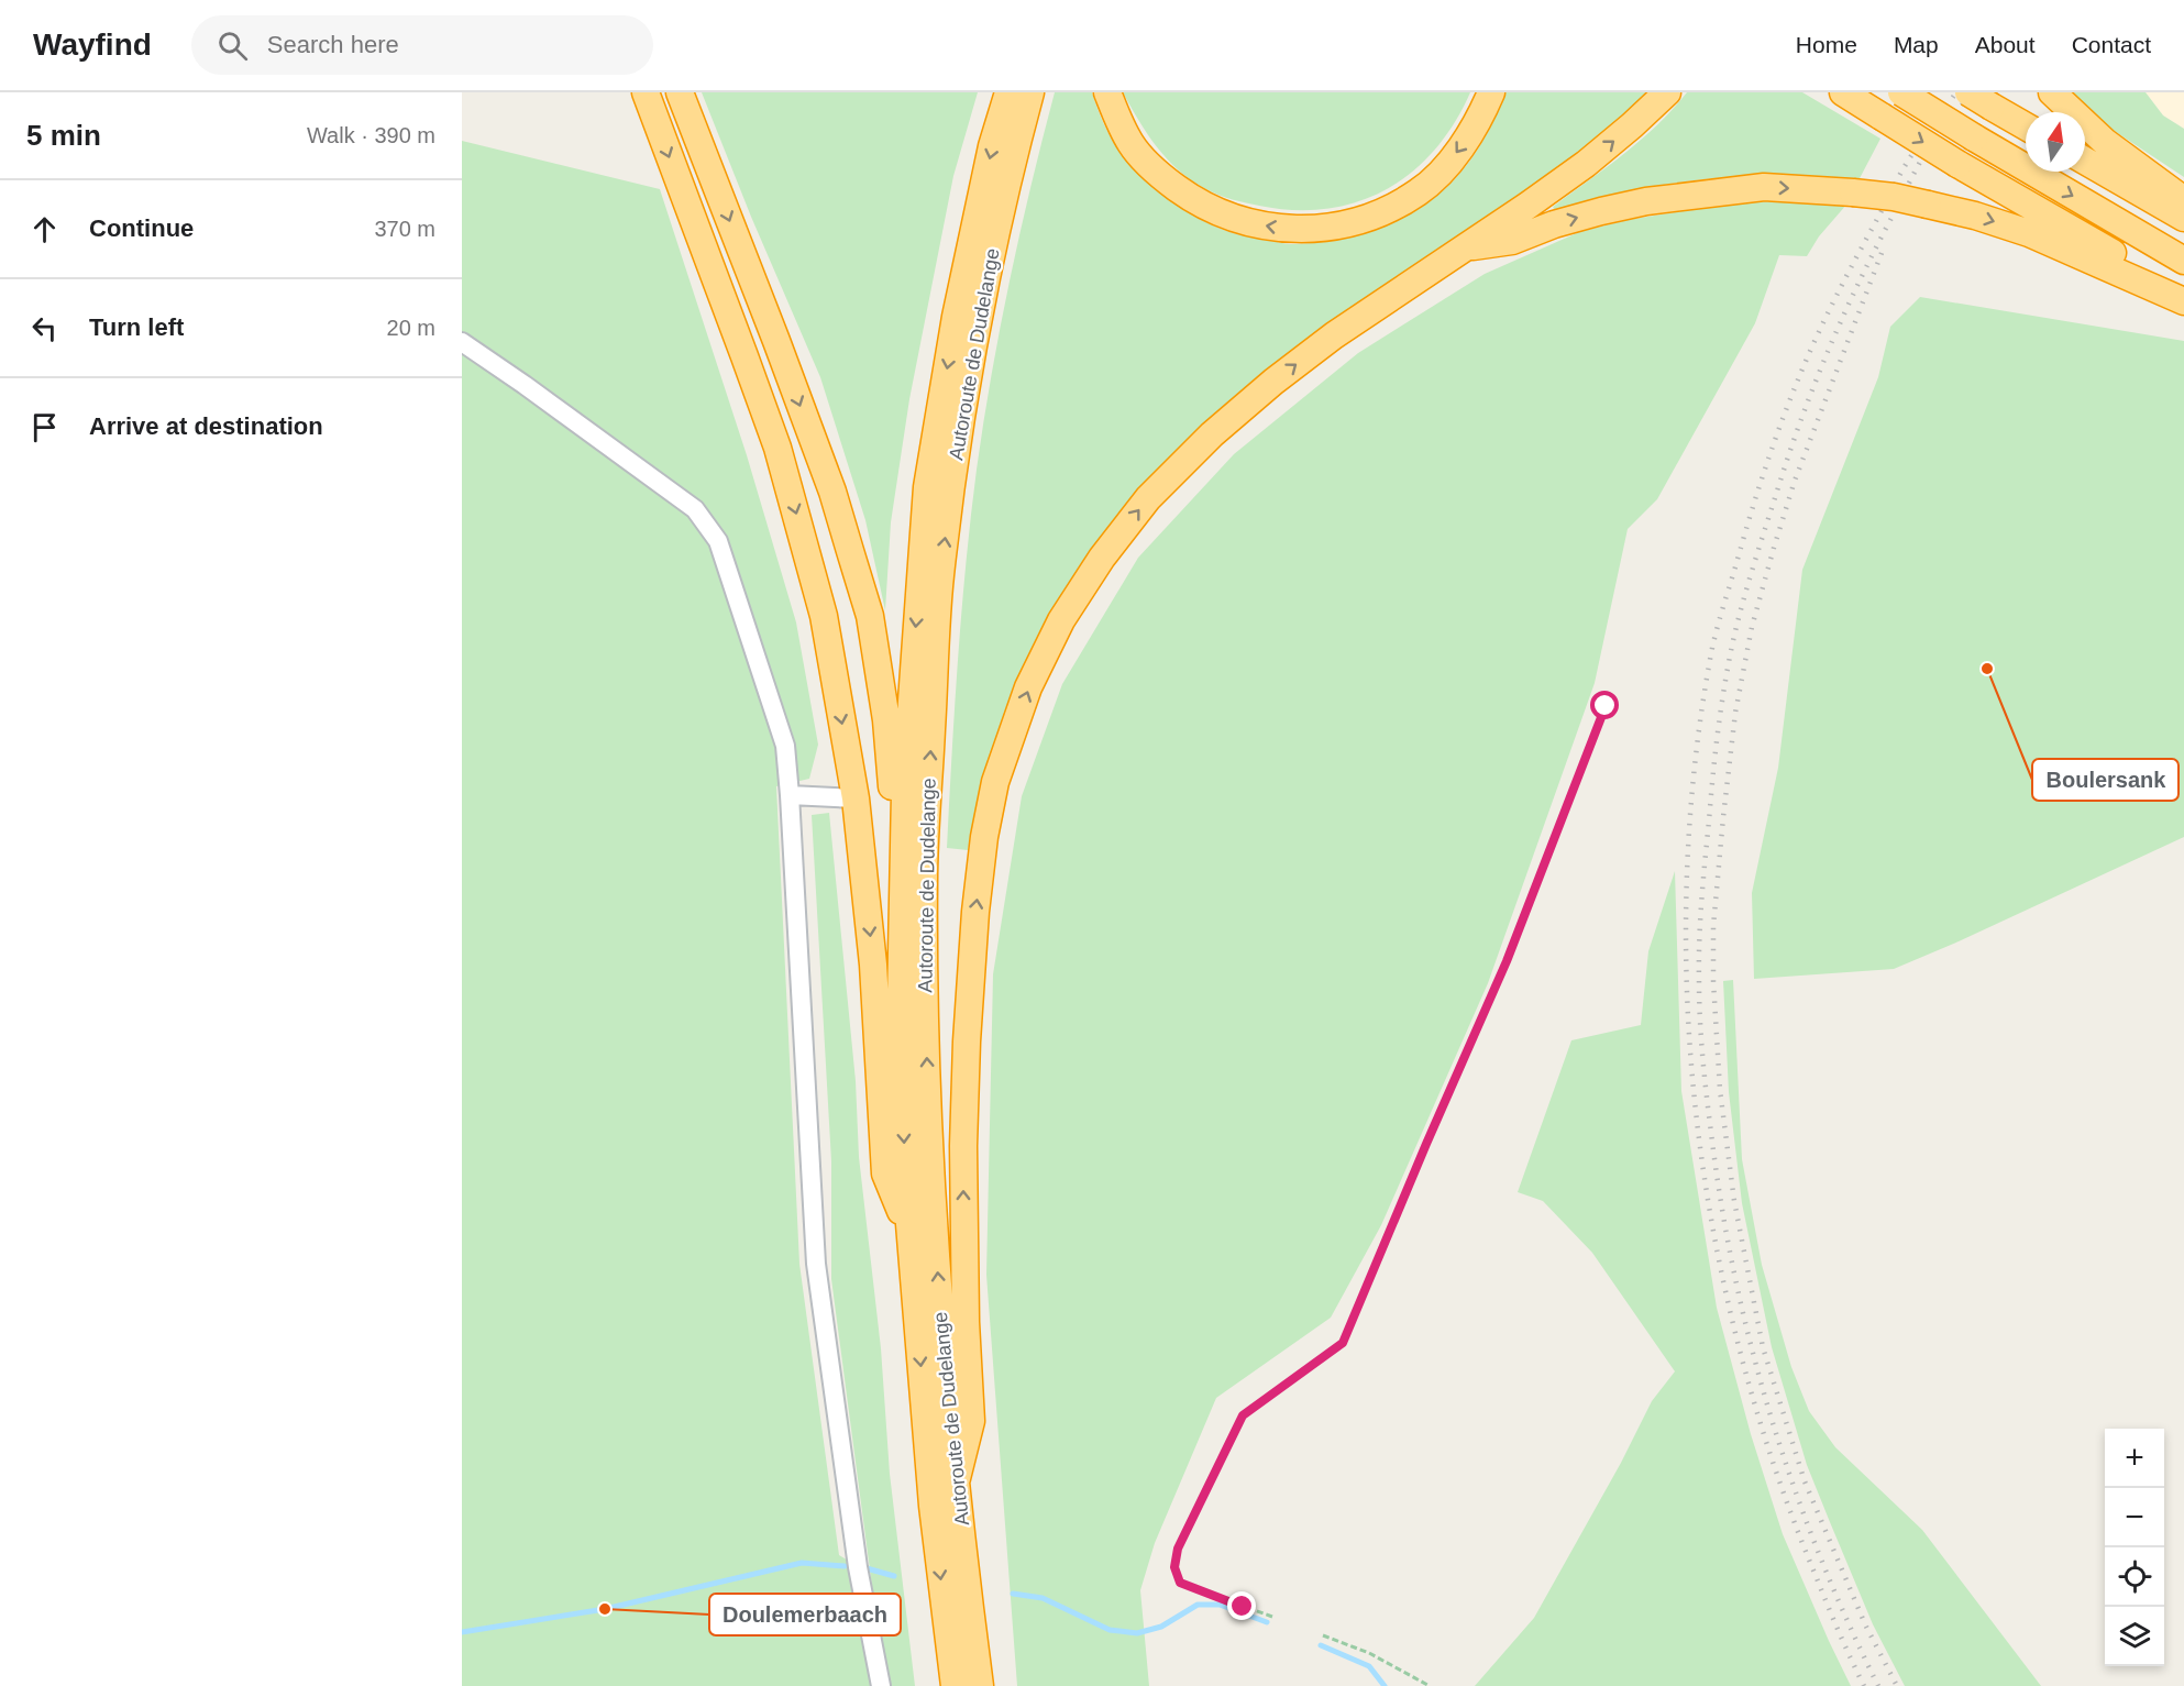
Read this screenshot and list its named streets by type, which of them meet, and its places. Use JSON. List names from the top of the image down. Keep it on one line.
{"streets":{"highway":["Autoroute de Dudelange"]},"places":["Boulersank","Doulemerbaach"],"north":"top","page":{"header":"Wayfind","search":"Search here","nav":["Home","Map","About","Contact"],"heading":["5 min","Walk · 390 m"],"list":[["Continue","370 m"],["Turn left","20 m"],"Arrive at destination"],"map_buttons":["+","−"]}}
